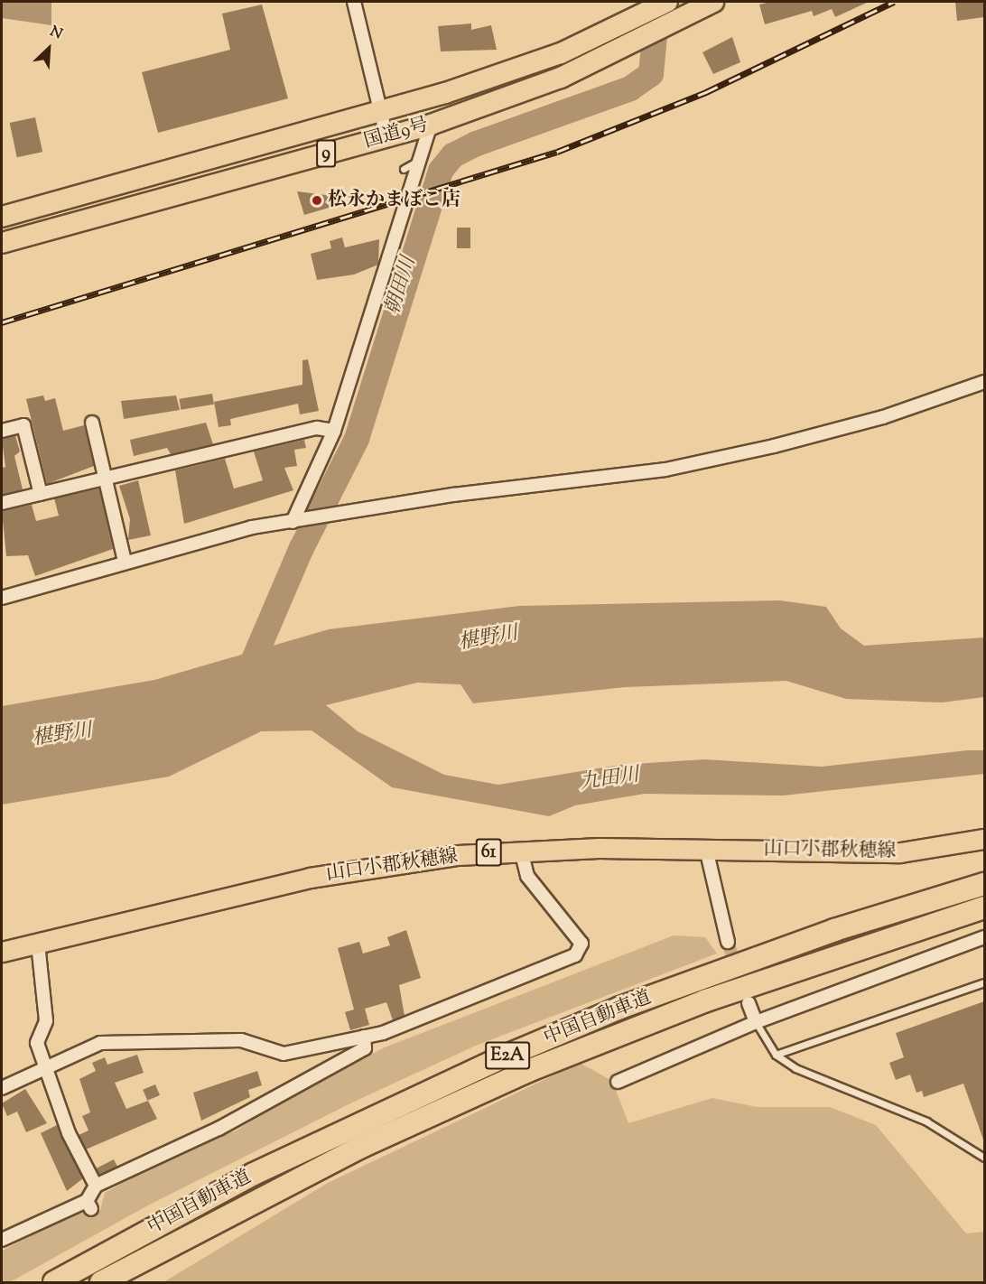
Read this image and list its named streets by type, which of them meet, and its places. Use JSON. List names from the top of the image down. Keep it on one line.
{"streets":{"highway":["国道9号","9","中国自動車道","E2A"],"main road":["山口小郡秋穂線","61"]},"water":["朝田川","椹野川","九田川"],"places":["松永かまぼこ店"],"north":"top right"}
